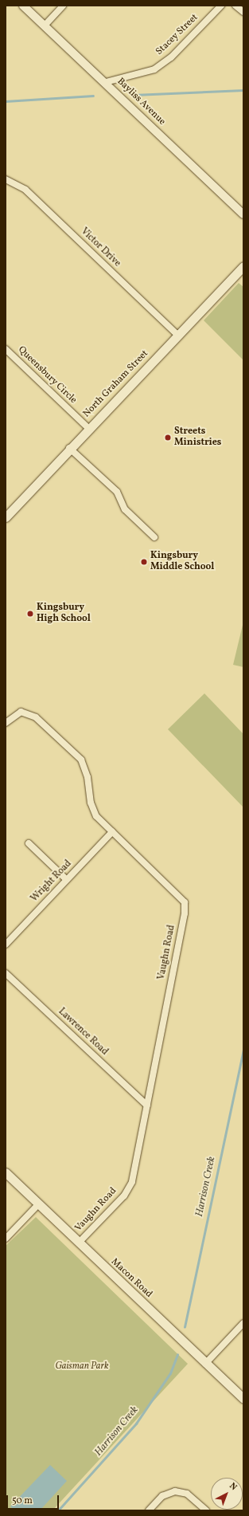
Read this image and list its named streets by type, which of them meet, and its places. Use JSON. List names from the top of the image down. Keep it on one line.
{"streets":{"main road":["North Graham Street","Macon Road"],"street":["Stacey Street","Bayliss Avenue","Victor Drive","Queensbury Circle","Wright Road","Vaughn Road","Lawrence Road"]},"crossings":[["Stacey Street","Bayliss Avenue"],["Victor Drive","North Graham Street"],["Queensbury Circle","North Graham Street"],["Wright Road","Vaughn Road"],["Vaughn Road","Lawrence Road"],["Vaughn Road","Macon Road"]],"water":["Harrison Creek"],"parks":["Gaisman Park"],"places":["Streets Ministries","Kingsbury Middle School","Kingsbury High School"],"scale_bar":"50 m","north":"top right"}
